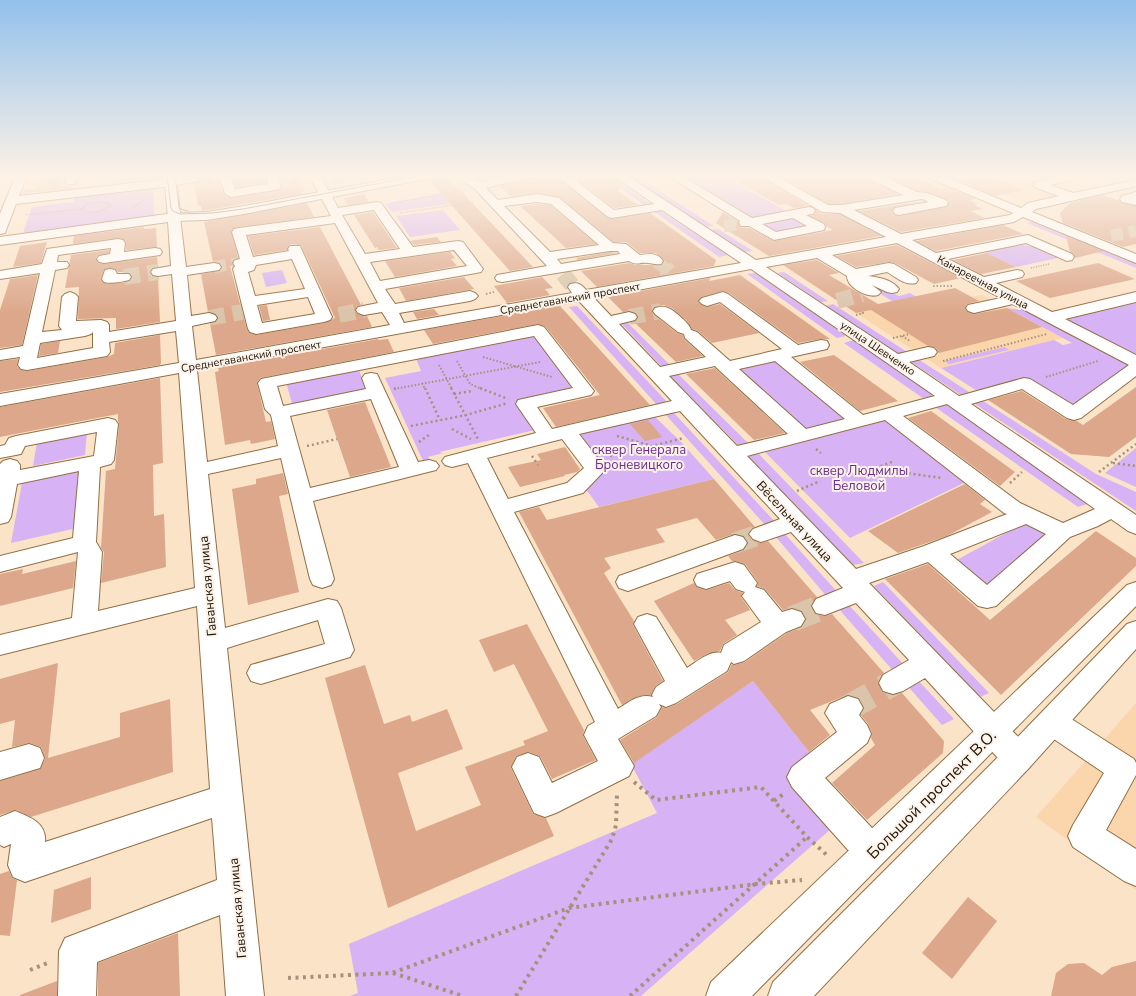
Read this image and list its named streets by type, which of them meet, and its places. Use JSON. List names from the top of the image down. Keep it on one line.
{"streets":{"street":["Канареечная улица","Среднегаванский проспект","улица Шевченко","Вёсельная улица","Гаванская улица","Большой проспект В.О."]},"crossings":[["Канареечная улица","Среднегаванский проспект"],["Среднегаванский проспект","улица Шевченко"],["Среднегаванский проспект","Вёсельная улица"],["Среднегаванский проспект","Гаванская улица"],["Вёсельная улица","Большой проспект В.О."]],"parks":["сквер Генерала Броневицкого","сквер Людмилы Беловой"]}
